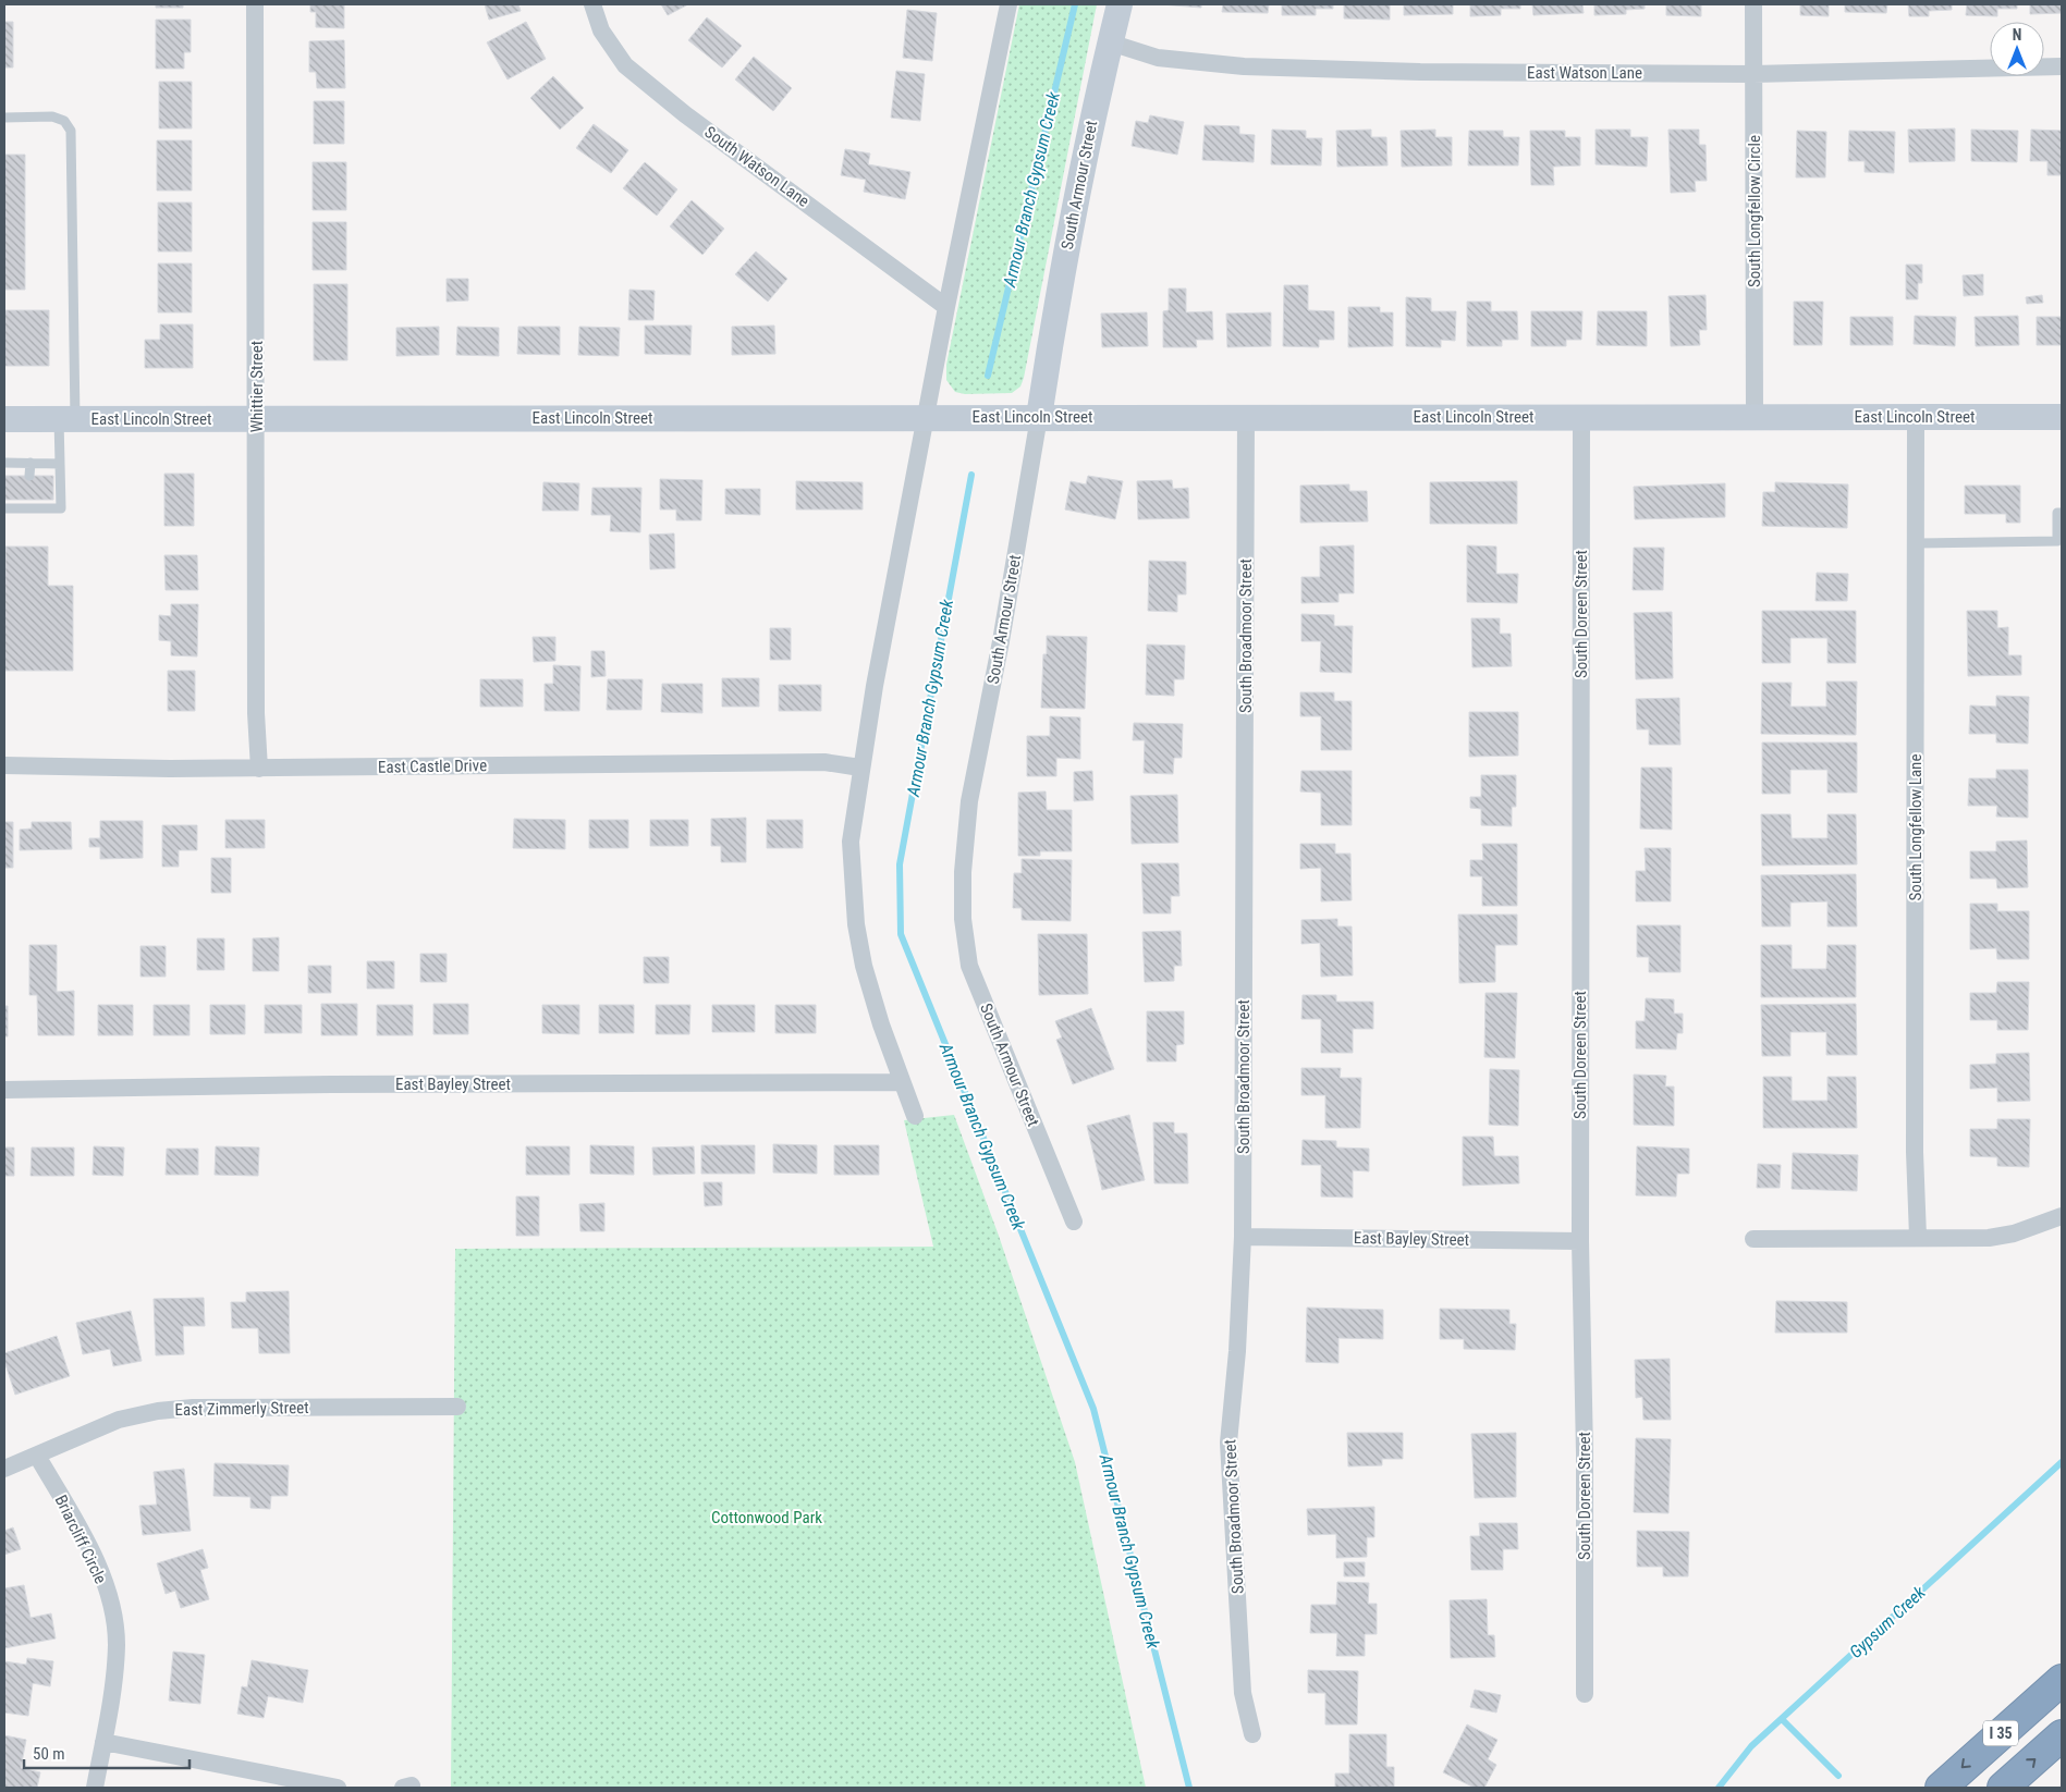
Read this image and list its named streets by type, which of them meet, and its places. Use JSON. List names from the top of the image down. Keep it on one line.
{"streets":{"highway":["I 35"],"street":["East Watson Lane","South Watson Lane","South Armour Street","South Longfellow Circle","Whittier Street","East Lincoln Street","South Doreen Street","South Broadmoor Street","East Castle Drive","South Longfellow Lane","East Bayley Street","East Zimmerly Street","Briarcliff Circle"]},"crossings":[["East Watson Lane","South Armour Street"],["East Watson Lane","South Longfellow Circle"],["South Armour Street","East Lincoln Street"],["South Longfellow Circle","East Lincoln Street"],["Whittier Street","East Lincoln Street"],["Whittier Street","East Castle Drive"],["East Lincoln Street","South Doreen Street"],["East Lincoln Street","South Broadmoor Street"],["East Lincoln Street","South Longfellow Lane"],["South Doreen Street","East Bayley Street"],["South Broadmoor Street","East Bayley Street"],["East Zimmerly Street","Briarcliff Circle"]],"water":["Armour Branch Gypsum Creek","Gypsum Creek"],"parks":["Cottonwood Park"],"scale_bar":"50 m","north":"top"}
